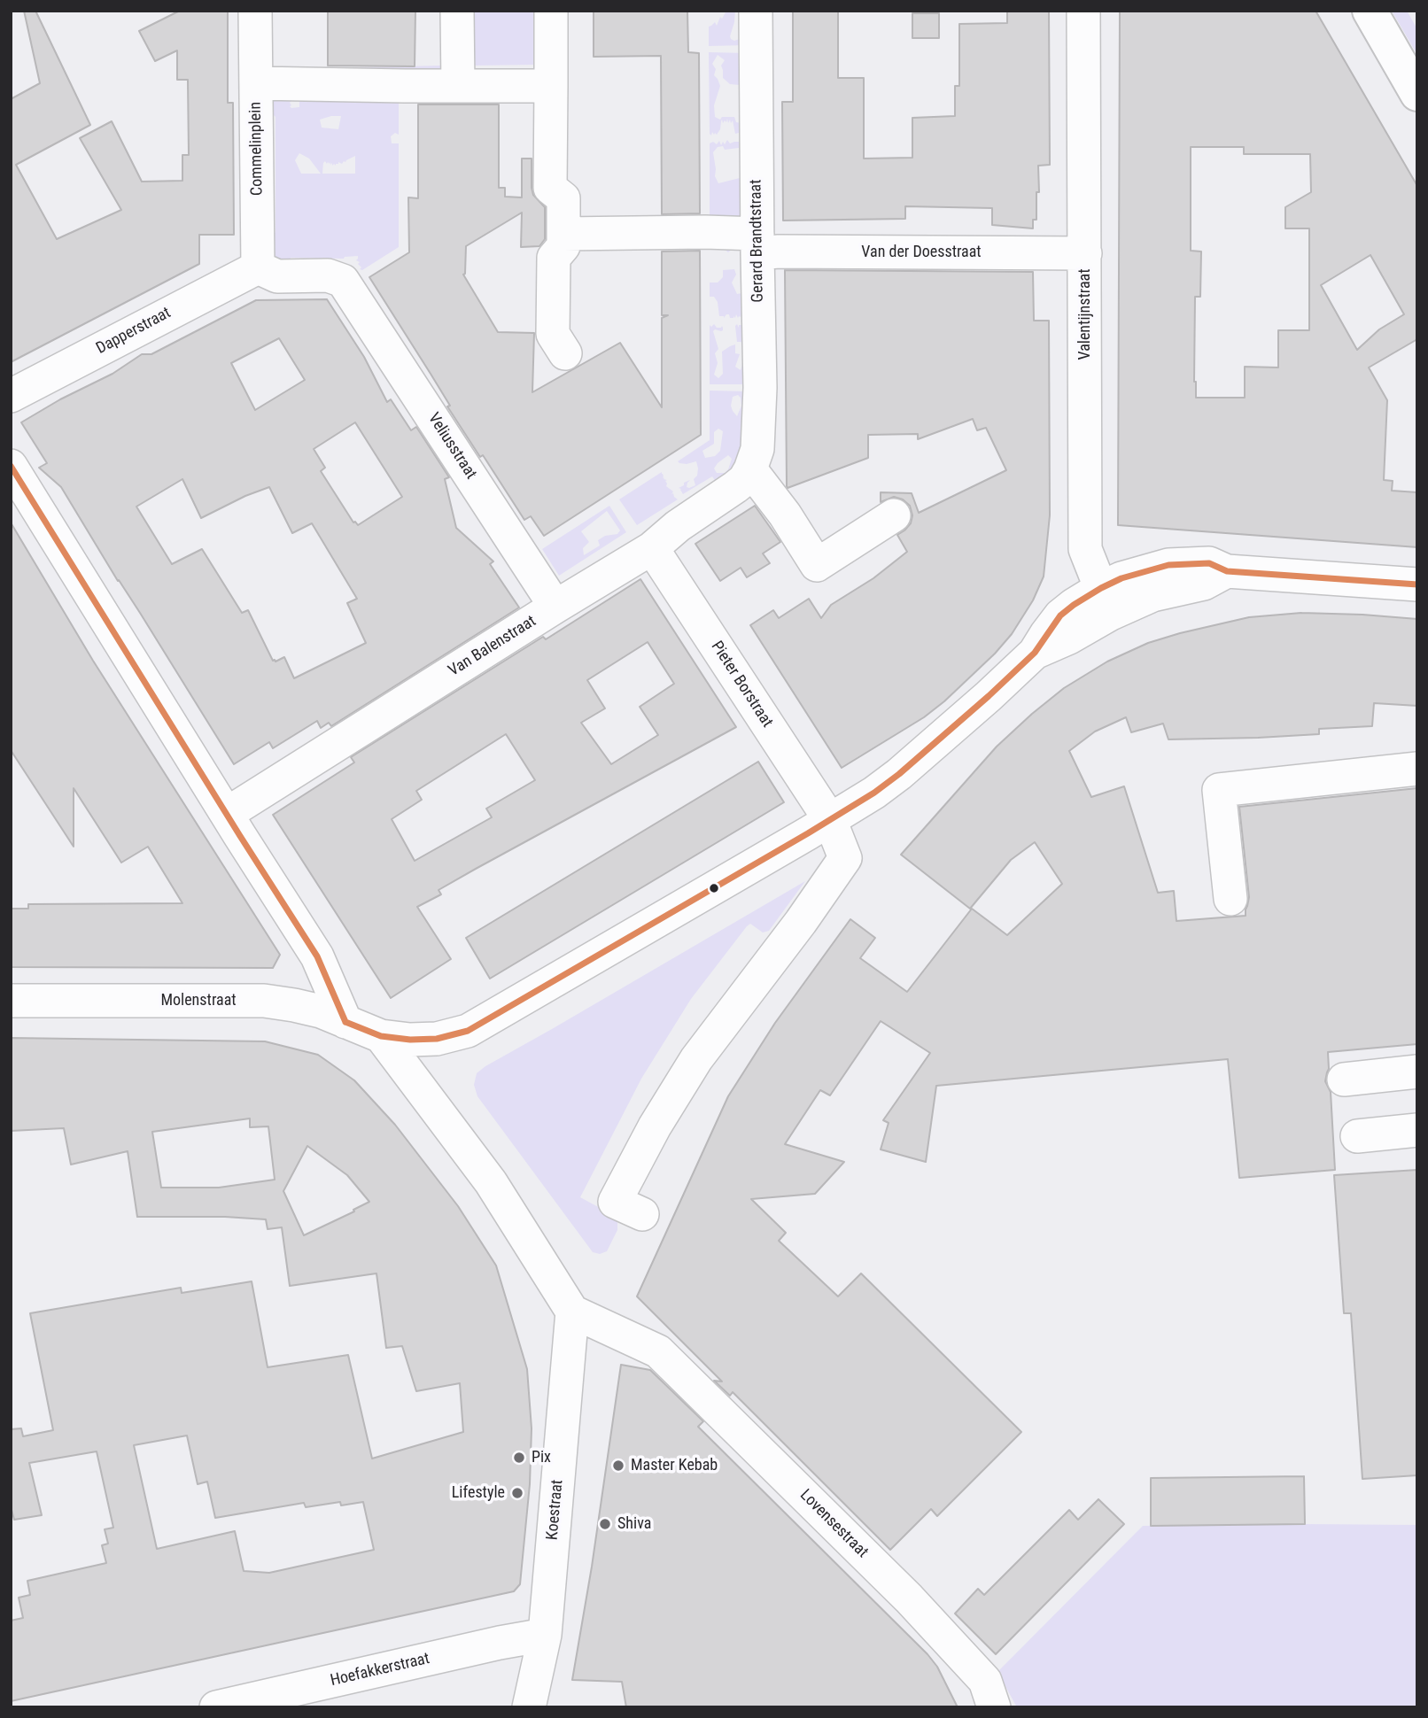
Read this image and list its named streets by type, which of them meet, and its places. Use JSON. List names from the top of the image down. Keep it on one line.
{"streets":{"street":["Commelinplein","Gerard Brandtstraat","Van der Doesstraat","Valentijnstraat","Dapperstraat","Veliusstraat","Van Balenstraat","Pieter Borstraat","Molenstraat","Koestraat","Lovensestraat","Hoefakkerstraat"]},"crossings":[["Commelinplein","Dapperstraat"],["Commelinplein","Veliusstraat"],["Gerard Brandtstraat","Van der Doesstraat"],["Gerard Brandtstraat","Van Balenstraat"],["Van der Doesstraat","Valentijnstraat"],["Valentijnstraat","Molenstraat"],["Dapperstraat","Veliusstraat"],["Veliusstraat","Van Balenstraat"],["Van Balenstraat","Pieter Borstraat"],["Pieter Borstraat","Molenstraat"],["Koestraat","Lovensestraat"],["Koestraat","Hoefakkerstraat"]],"places":["Pix","Master Kebab","Lifestyle","Shiva"]}
